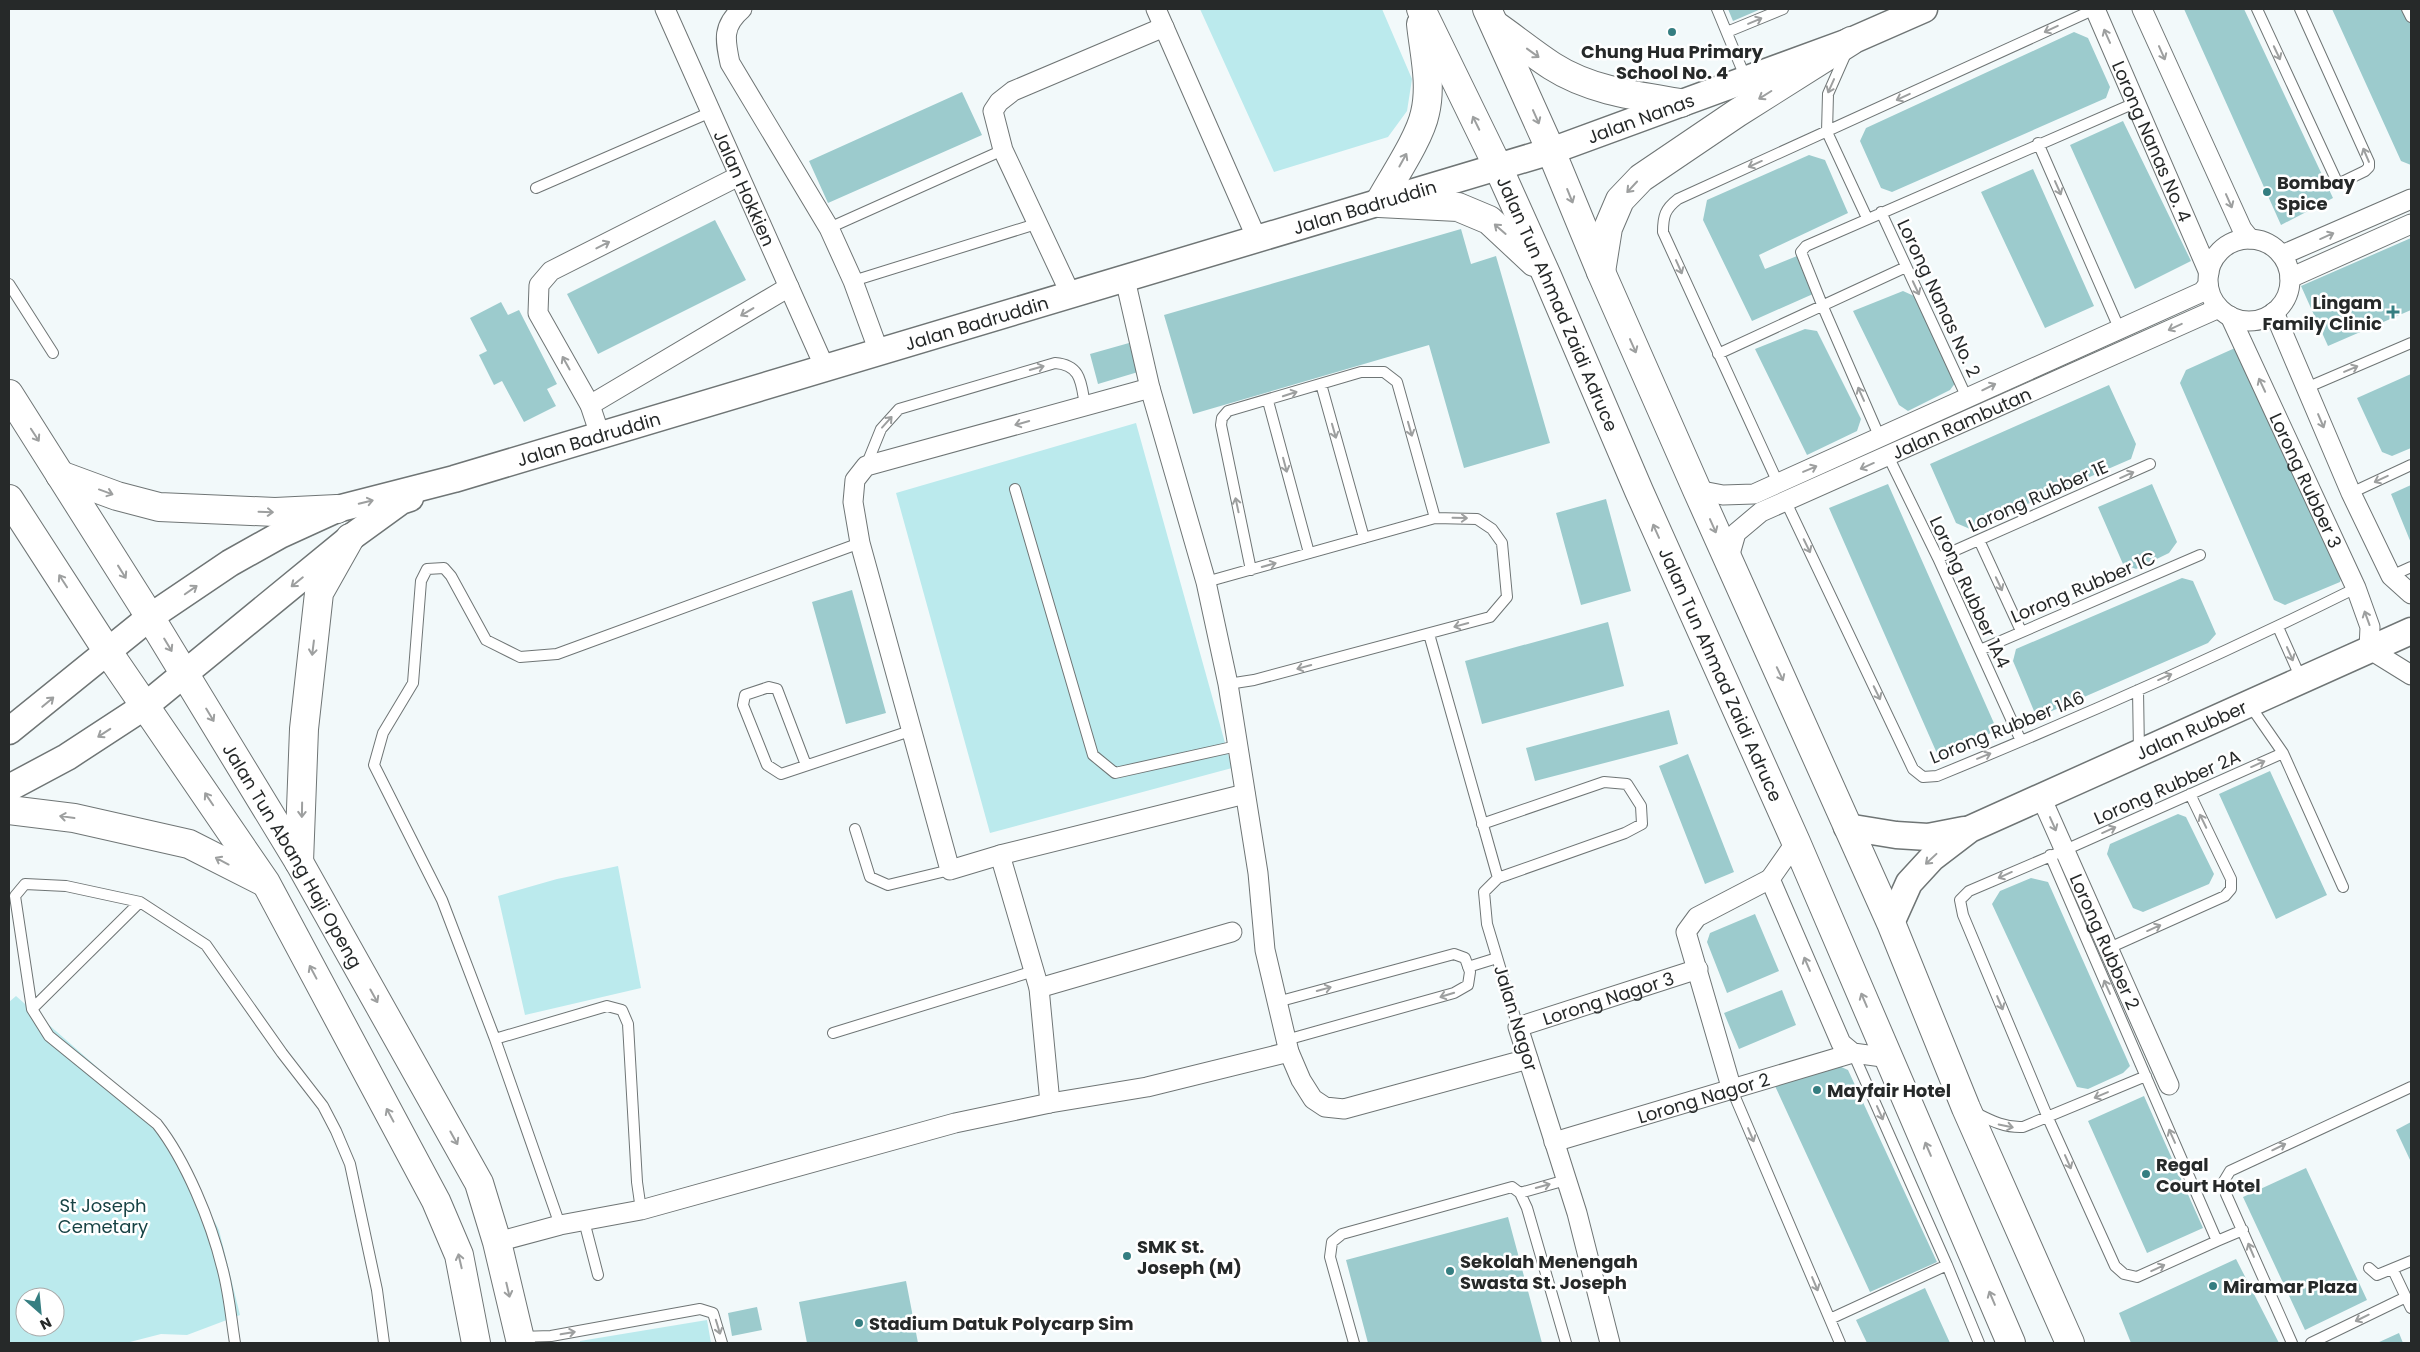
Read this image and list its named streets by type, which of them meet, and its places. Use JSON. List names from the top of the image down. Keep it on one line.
{"streets":{"main road":["Jalan Nanas","Jalan Badruddin","Jalan Tun Ahmad Zaidi Adruce","Jalan Rubber","Jalan Tun Abang Haji Openg"],"street":["Lorong Nanas No. 4","Jalan Hokkien","Jalan Rambutan","Lorong Rubber 3","Lorong Rubber 2","Lorong Nagor 3","Jalan Nagor","Lorong Nagor 2"],"lane":["Lorong Nanas No. 2","Lorong Rubber 1E","Lorong Rubber 1C","Lorong Rubber 1A4","Lorong Rubber 1A6","Lorong Rubber 2A"]},"crossings":[["Jalan Nanas","Jalan Badruddin"],["Jalan Nanas","Jalan Tun Ahmad Zaidi Adruce"],["Lorong Nanas No. 4","Jalan Rambutan"],["Lorong Nanas No. 4","Lorong Rubber 3"],["Jalan Hokkien","Jalan Badruddin"],["Jalan Badruddin","Jalan Tun Ahmad Zaidi Adruce"],["Jalan Badruddin","Jalan Tun Abang Haji Openg"],["Lorong Nanas No. 2","Jalan Rambutan"],["Jalan Rambutan","Lorong Rubber 3"],["Jalan Rambutan","Lorong Rubber 1A4"],["Jalan Rambutan","Lorong Rubber 1A6"],["Lorong Rubber 3","Lorong Rubber 1A6"],["Lorong Rubber 3","Jalan Rubber"],["Lorong Rubber 1E","Lorong Rubber 1A4"],["Lorong Rubber 1C","Lorong Rubber 1A4"],["Lorong Rubber 1A4","Lorong Rubber 1A6"],["Jalan Rubber","Lorong Rubber 2"],["Lorong Rubber 2A","Lorong Rubber 2"],["Lorong Nagor 3","Jalan Nagor"],["Jalan Nagor","Lorong Nagor 2"]],"one_way":["Lorong Nanas No. 2","Lorong Rubber 1E"],"parks":["St Joseph Cemetary"],"places":{"other":["Chung Hua Primary School No. 4","Bombay Spice","Mayfair Hotel","Regal Court Hotel","SMK St. Joseph (M)","Sekolah Menengah Swasta St. Joseph","Miramar Plaza","Stadium Datuk Polycarp Sim"],"health":["Lingam Family Clinic"]},"north":"bottom right"}
